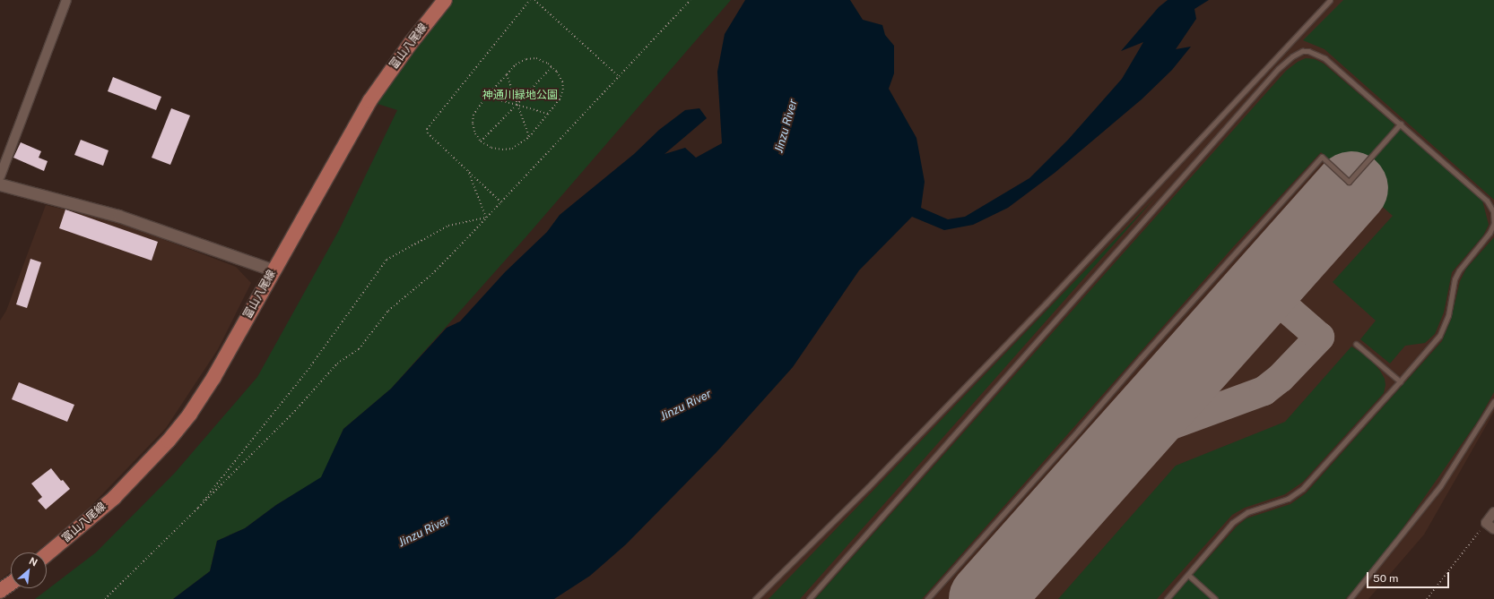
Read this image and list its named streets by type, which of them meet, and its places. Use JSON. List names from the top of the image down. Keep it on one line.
{"streets":{"main road":["富山八尾線"]},"water":["Jinzu River"],"parks":["神通川緑地公園"],"scale_bar":"50 m","north":"top right"}
